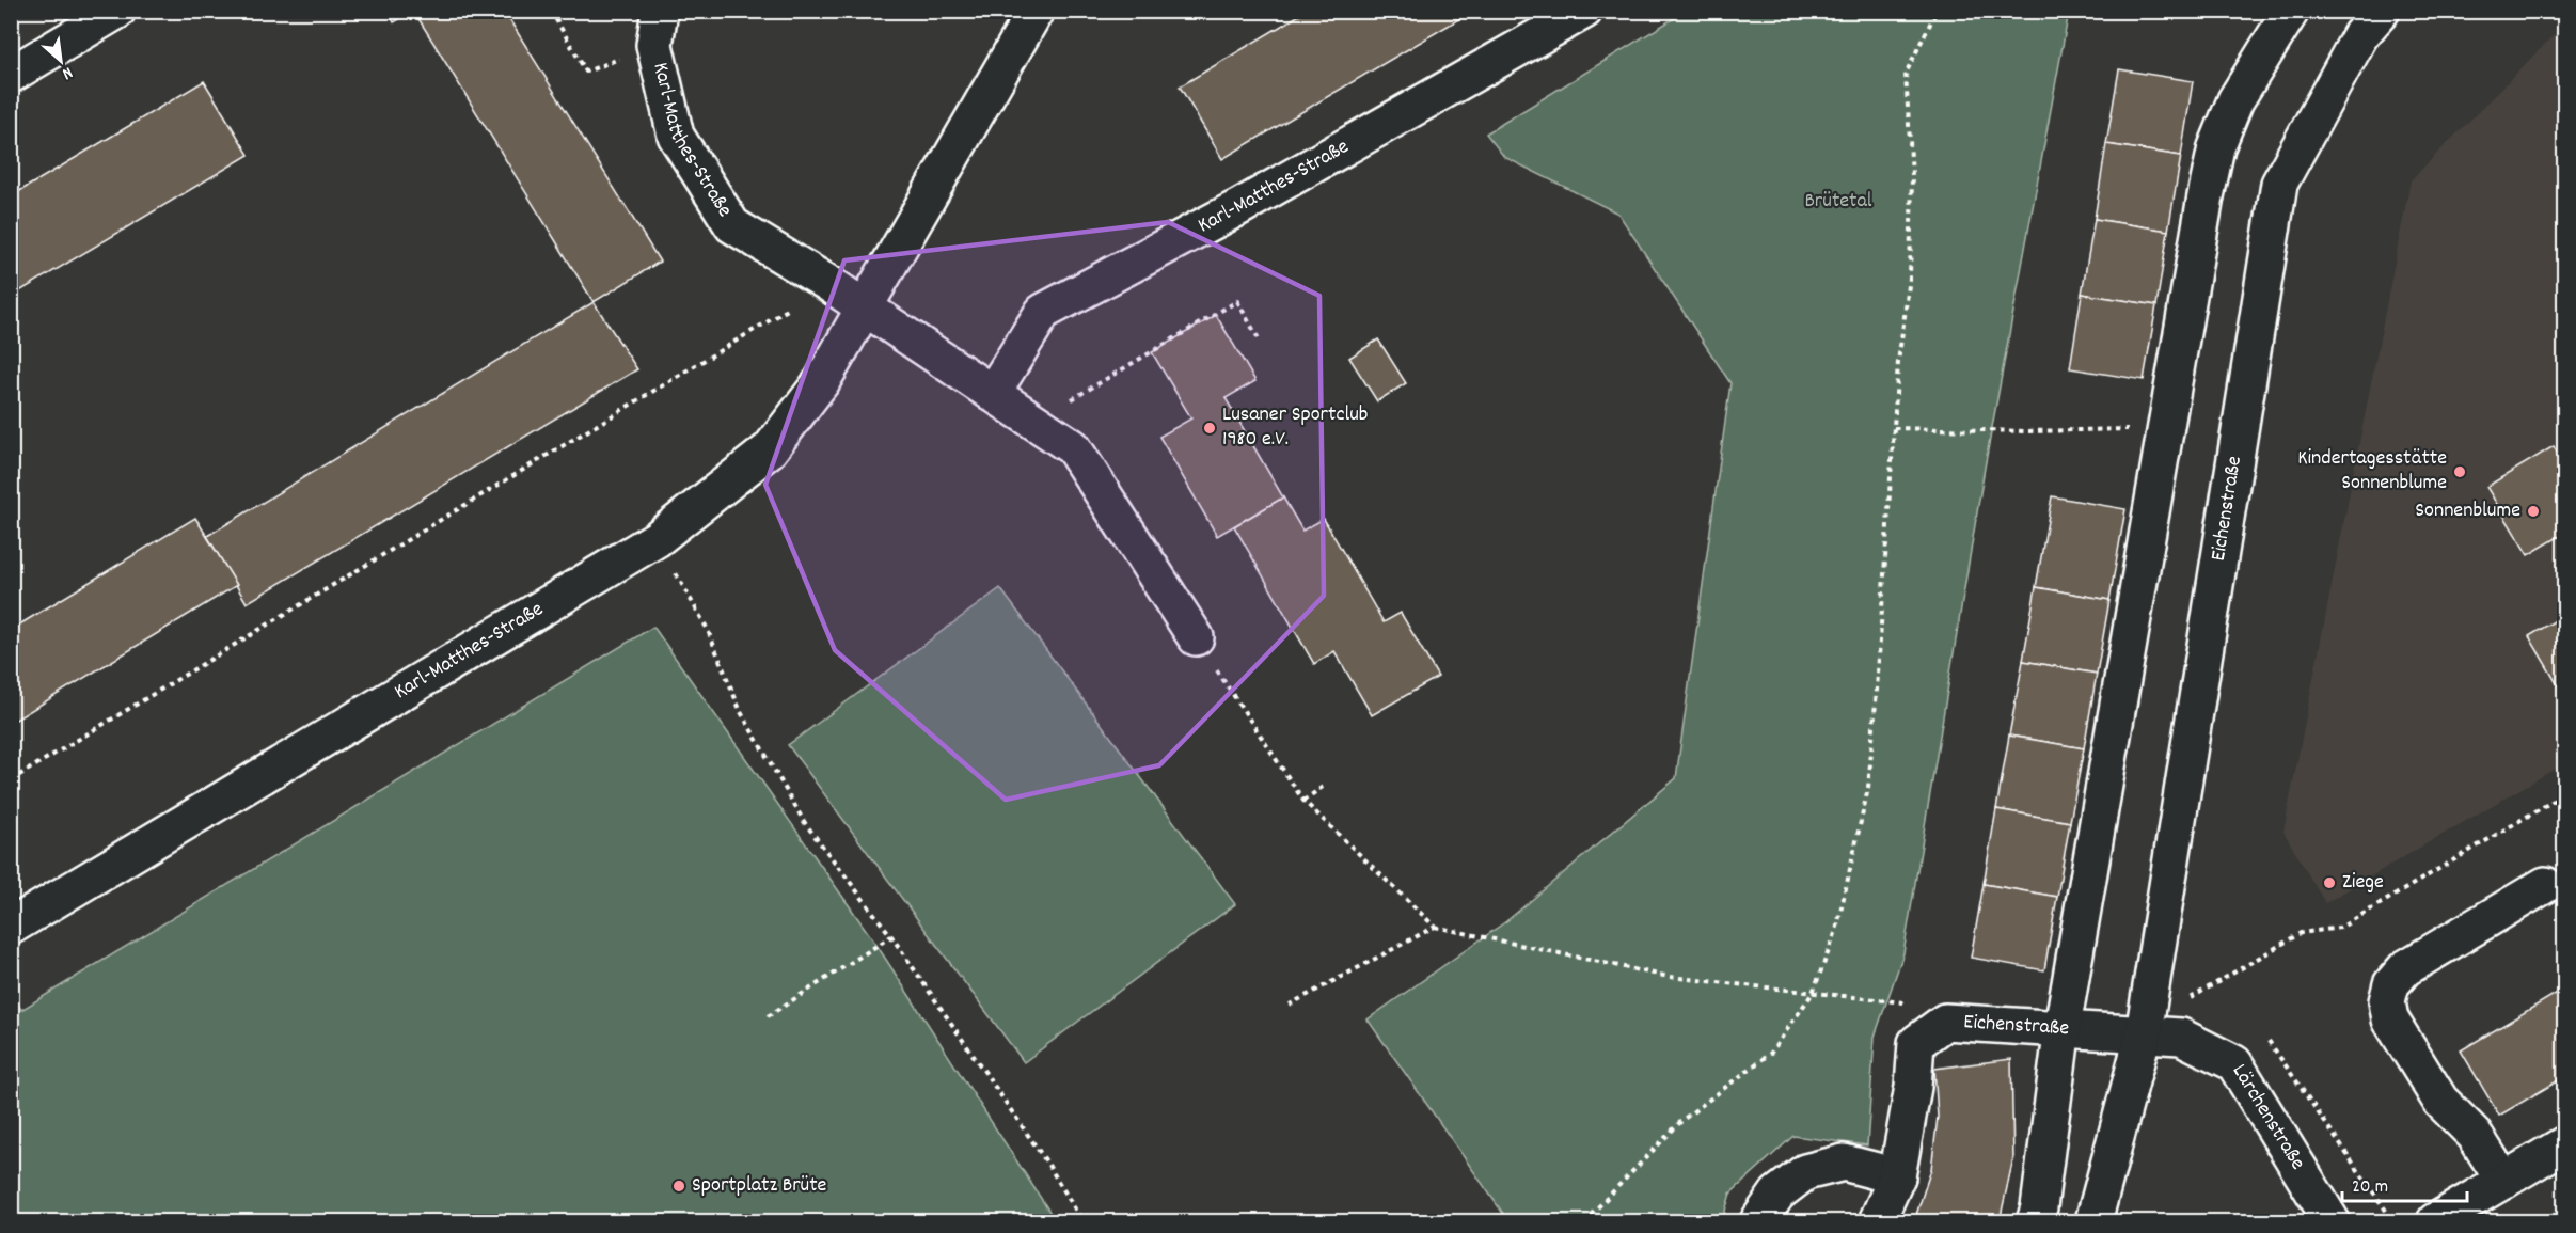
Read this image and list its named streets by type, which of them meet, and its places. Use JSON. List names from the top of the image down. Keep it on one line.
{"streets":{"street":["Karl-Matthes-Straße","Eichenstraße","Lärchenstraße"]},"crossings":[["Eichenstraße","Lärchenstraße"]],"parks":["Brütetal"],"places":["Lusaner Sportclub 1980 e.V.","Kindertagesstätte Sonnenblume","Sonnenblume","Ziege","Sportplatz Brüte"],"scale_bar":"20 m","north":"bottom right"}
